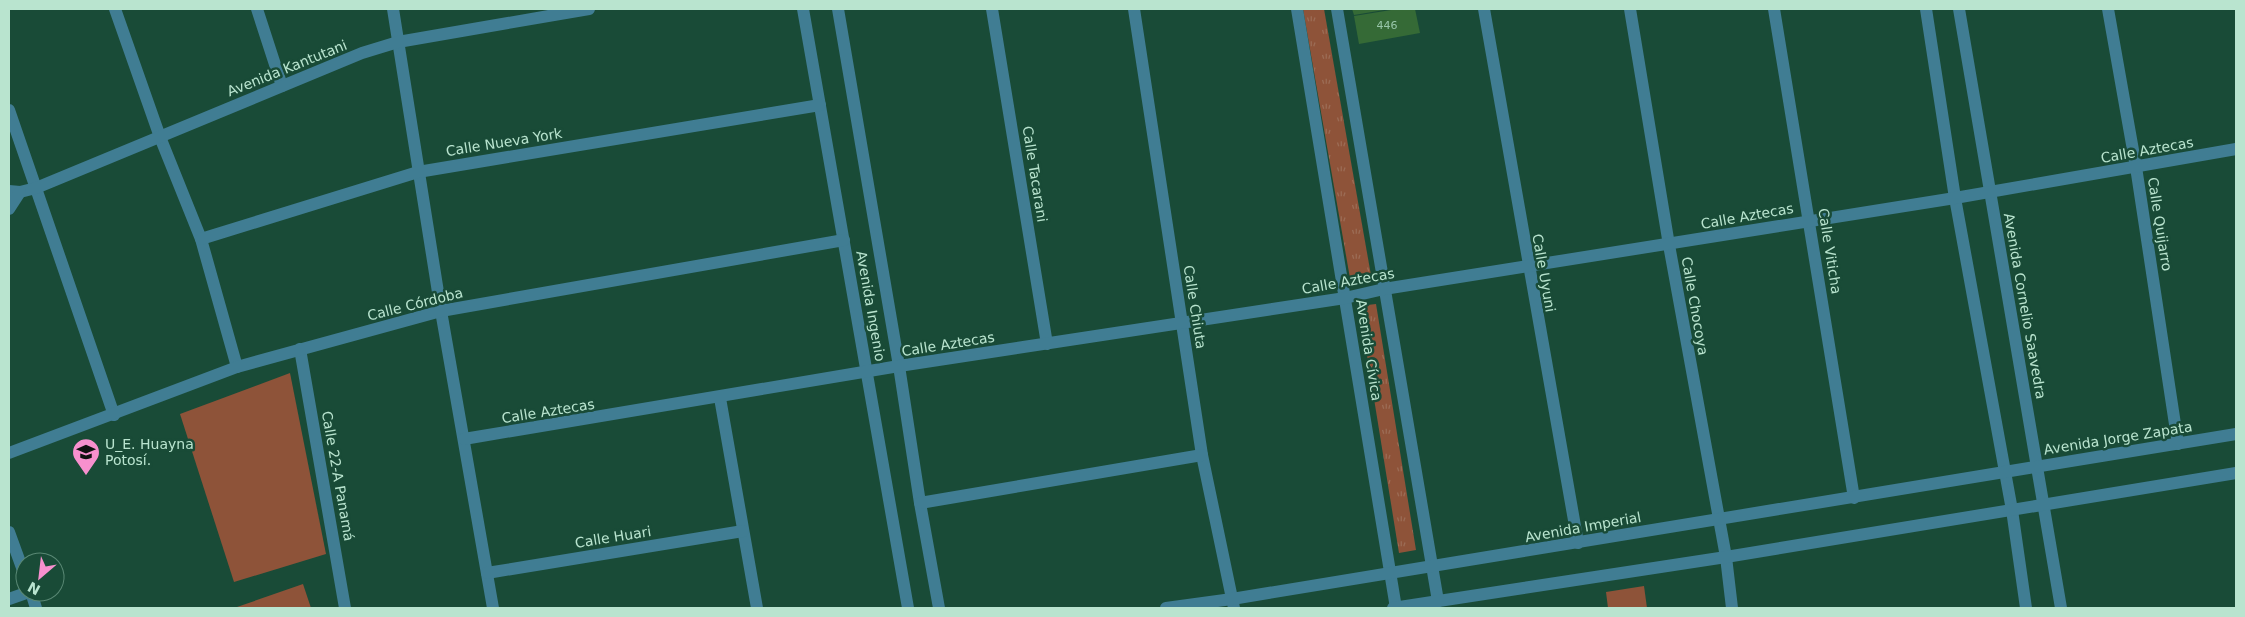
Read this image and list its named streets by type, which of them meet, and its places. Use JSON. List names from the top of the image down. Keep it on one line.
{"streets":{"street":["Avenida Kantutani","Calle Nueva York","Calle Aztecas","Calle Tacarani","Calle Quijarro","Calle Viticha","Calle Uyuni","Calle Córdoba","Avenida Ingenio","Calle Chocoya","Avenida Cornelio Saavedra","Calle Chiuta","Avenida Cívica","Avenida Jorge Zapata","Calle 22-A Panamá","Avenida Imperial","Calle Huari"]},"crossings":[["Calle Nueva York","Avenida Ingenio"],["Calle Aztecas","Calle Tacarani"],["Calle Aztecas","Calle Quijarro"],["Calle Aztecas","Calle Viticha"],["Calle Aztecas","Calle Uyuni"],["Calle Aztecas","Avenida Ingenio"],["Calle Aztecas","Calle Chocoya"],["Calle Aztecas","Avenida Cornelio Saavedra"],["Calle Aztecas","Calle Chiuta"],["Calle Aztecas","Avenida Cívica"],["Calle Quijarro","Avenida Jorge Zapata"],["Calle Viticha","Avenida Imperial"],["Calle Uyuni","Avenida Imperial"],["Calle Córdoba","Avenida Ingenio"],["Calle Córdoba","Calle 22-A Panamá"],["Calle Chocoya","Avenida Imperial"],["Avenida Cornelio Saavedra","Avenida Jorge Zapata"],["Calle Chiuta","Avenida Imperial"],["Avenida Cívica","Avenida Imperial"],["Avenida Jorge Zapata","Avenida Imperial"]],"places":{"school or university":["U_E. Huayna Potosí."]},"house_numbers":["446"],"north":"bottom left"}
